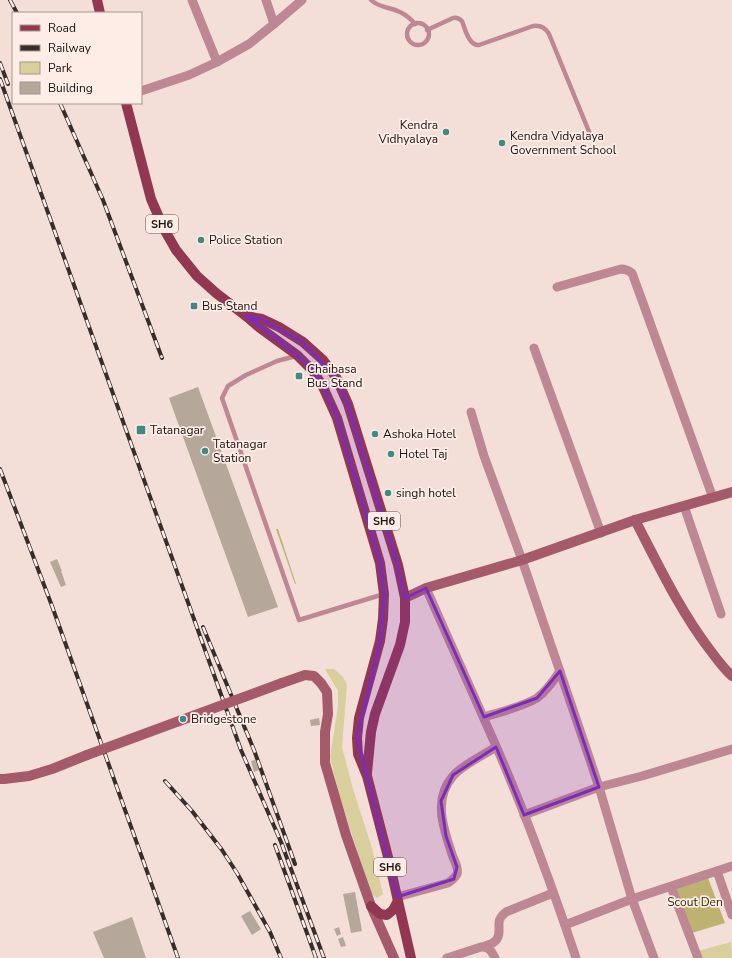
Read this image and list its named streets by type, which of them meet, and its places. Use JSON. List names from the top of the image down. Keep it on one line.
{"streets":{"main road":["SH6"]},"parks":["Scout Den"],"places":{"other":["Kendra Vidhyalaya","Kendra Vidyalaya Government School","Police Station","Ashoka Hotel","Tatanagar Station","Hotel Taj","singh hotel","Bridgestone"],"transit":["Bus Stand","Chaibasa Bus Stand","Tatanagar"]},"legend":["Road","Railway","Park","Building"]}
